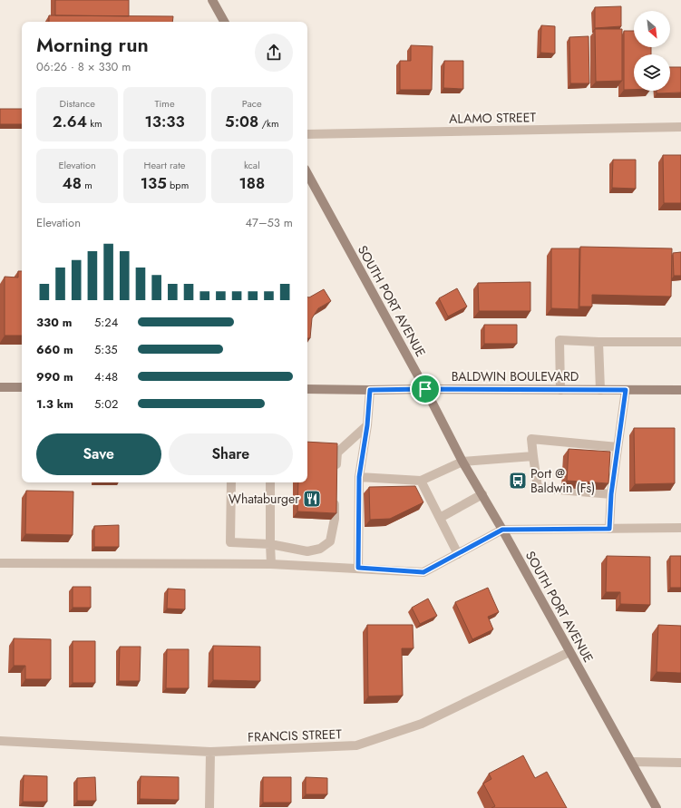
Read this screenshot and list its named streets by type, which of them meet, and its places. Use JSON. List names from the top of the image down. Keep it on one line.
{"streets":{"main road":["SOUTH PORT AVENUE","BALDWIN BOULEVARD"],"street":["ALAMO STREET","FRANCIS STREET"]},"crossings":[["SOUTH PORT AVENUE","BALDWIN BOULEVARD"],["SOUTH PORT AVENUE","FRANCIS STREET"]],"places":{"bus stop":["Port @ Baldwin (Fs)"],"restaurant":["Whataburger"]},"north":"bottom right","page":{"heading":["Morning run","06:26 · 8 × 330 m"],"stats":[["Distance","2.64 km"],["Time","13:33"],["Pace","5:08 /km"],["Elevation","48 m"],["Heart rate","135 bpm"],["kcal","188"]],"chart":["Elevation","47–53 m"],"list":[{"name":"330 m","note":"5:24"},{"name":"660 m","note":"5:35"},{"name":"990 m","note":"4:48"},{"name":"1.3 km","note":"5:02"}],"buttons":["Save","Share"]}}
